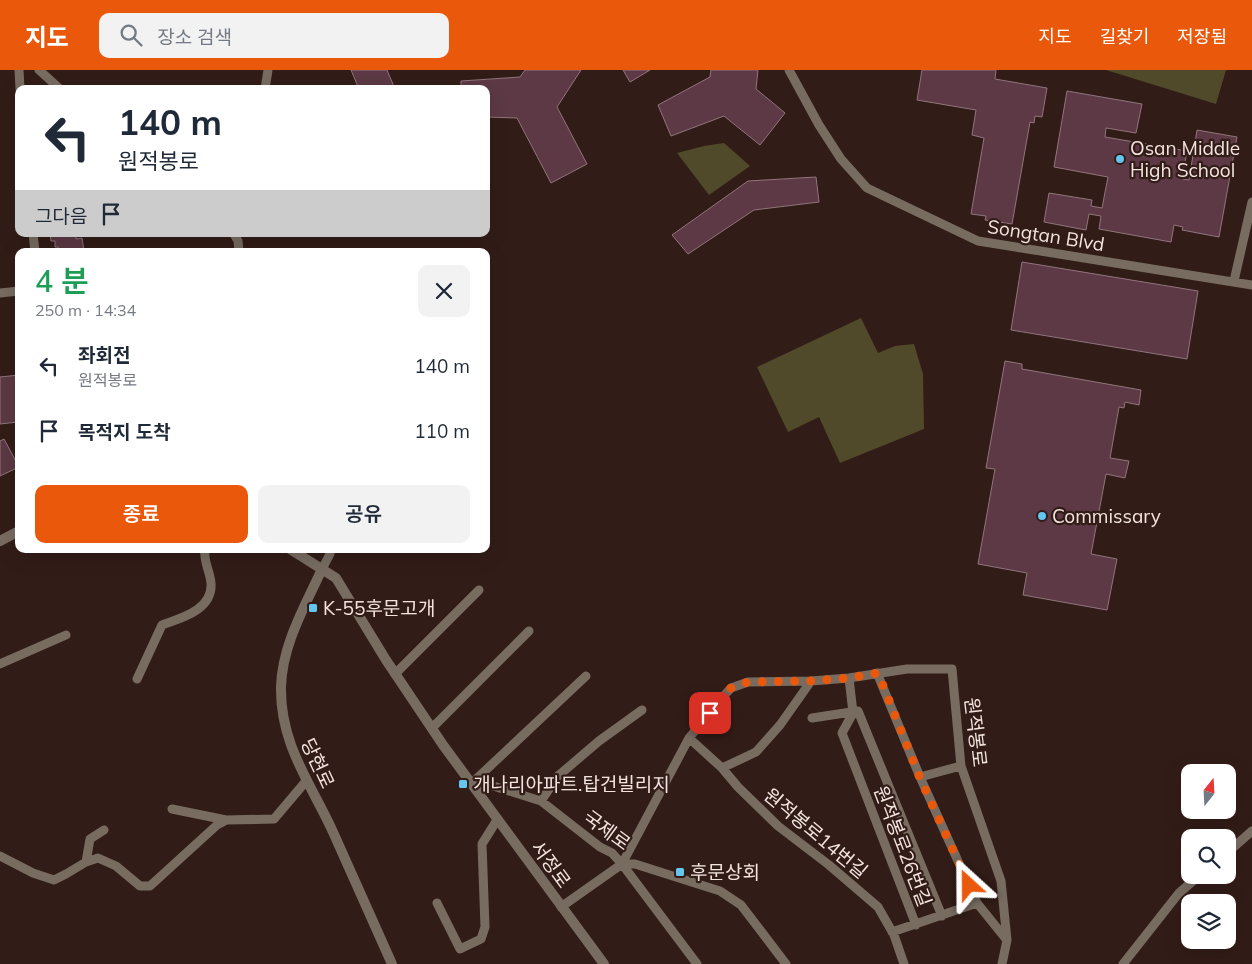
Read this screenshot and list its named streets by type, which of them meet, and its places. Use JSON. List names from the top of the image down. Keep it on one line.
{"streets":{"street":["Songtan Blvd","원적봉로","당현로","국제로","원적봉로14번길","원적봉로26번길","서정로"]},"crossings":[["원적봉로","국제로"],["원적봉로","원적봉로14번길"],["원적봉로","서정로"],["당현로","서정로"],["국제로","서정로"]],"places":{"other":["Osan Middle High School","Commissary"],"transit":["K-55후문고개","개나리아파트.탑건빌리지","후문상회"]},"north":"top","page":{"header":"지도","search":"장소 검색","nav":["지도","길찾기","저장됨"],"turn":["140 m","원적봉로"],"then":"그다음","heading":["4 분","250 m · 14:34"],"list":[{"name":"좌회전","note":"원적봉로","value":"140 m"},{"name":"목적지 도착","value":"110 m"}],"buttons":["종료","공유"]}}
